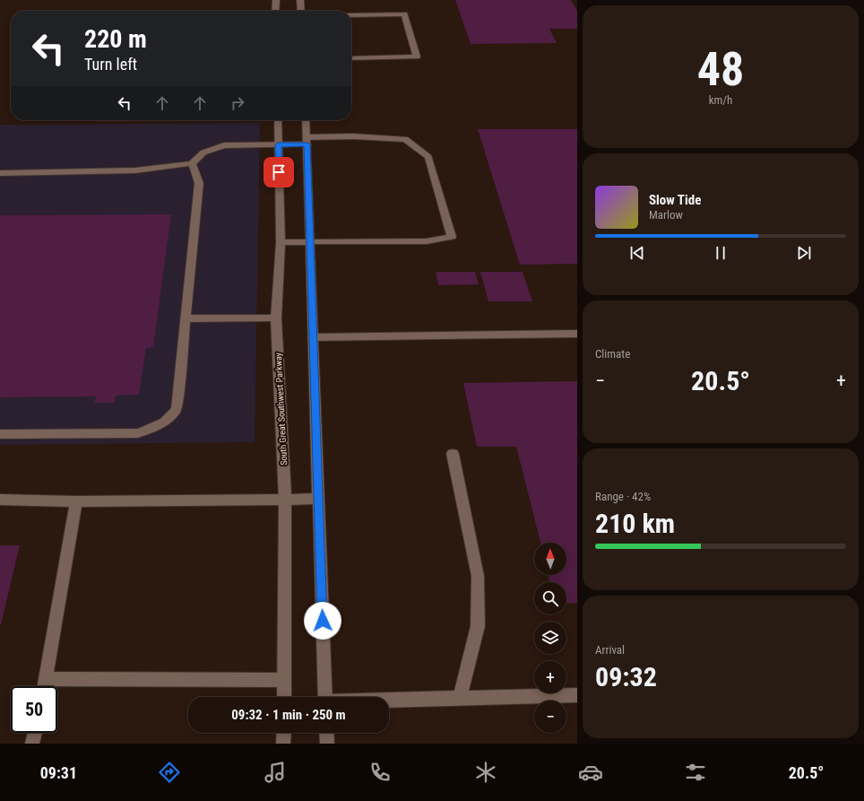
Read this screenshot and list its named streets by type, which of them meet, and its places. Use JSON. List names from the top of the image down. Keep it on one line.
{"streets":{"main road":["South Great Southwest Parkway"]},"north":"top","page":{"tile":[["48","km/h"],"Climate",["Range · 42%","210 km"],["Arrival","09:32"]],"turn":["220 m","Turn left"],"song":["Slow Tide","Marlow"],"heat":["−","20.5°","+"],"map_buttons":["+","−"],"limit":"50","trip":"09:32 · 1 min · 250 m","tabs":["09:31","20.5°"]}}
